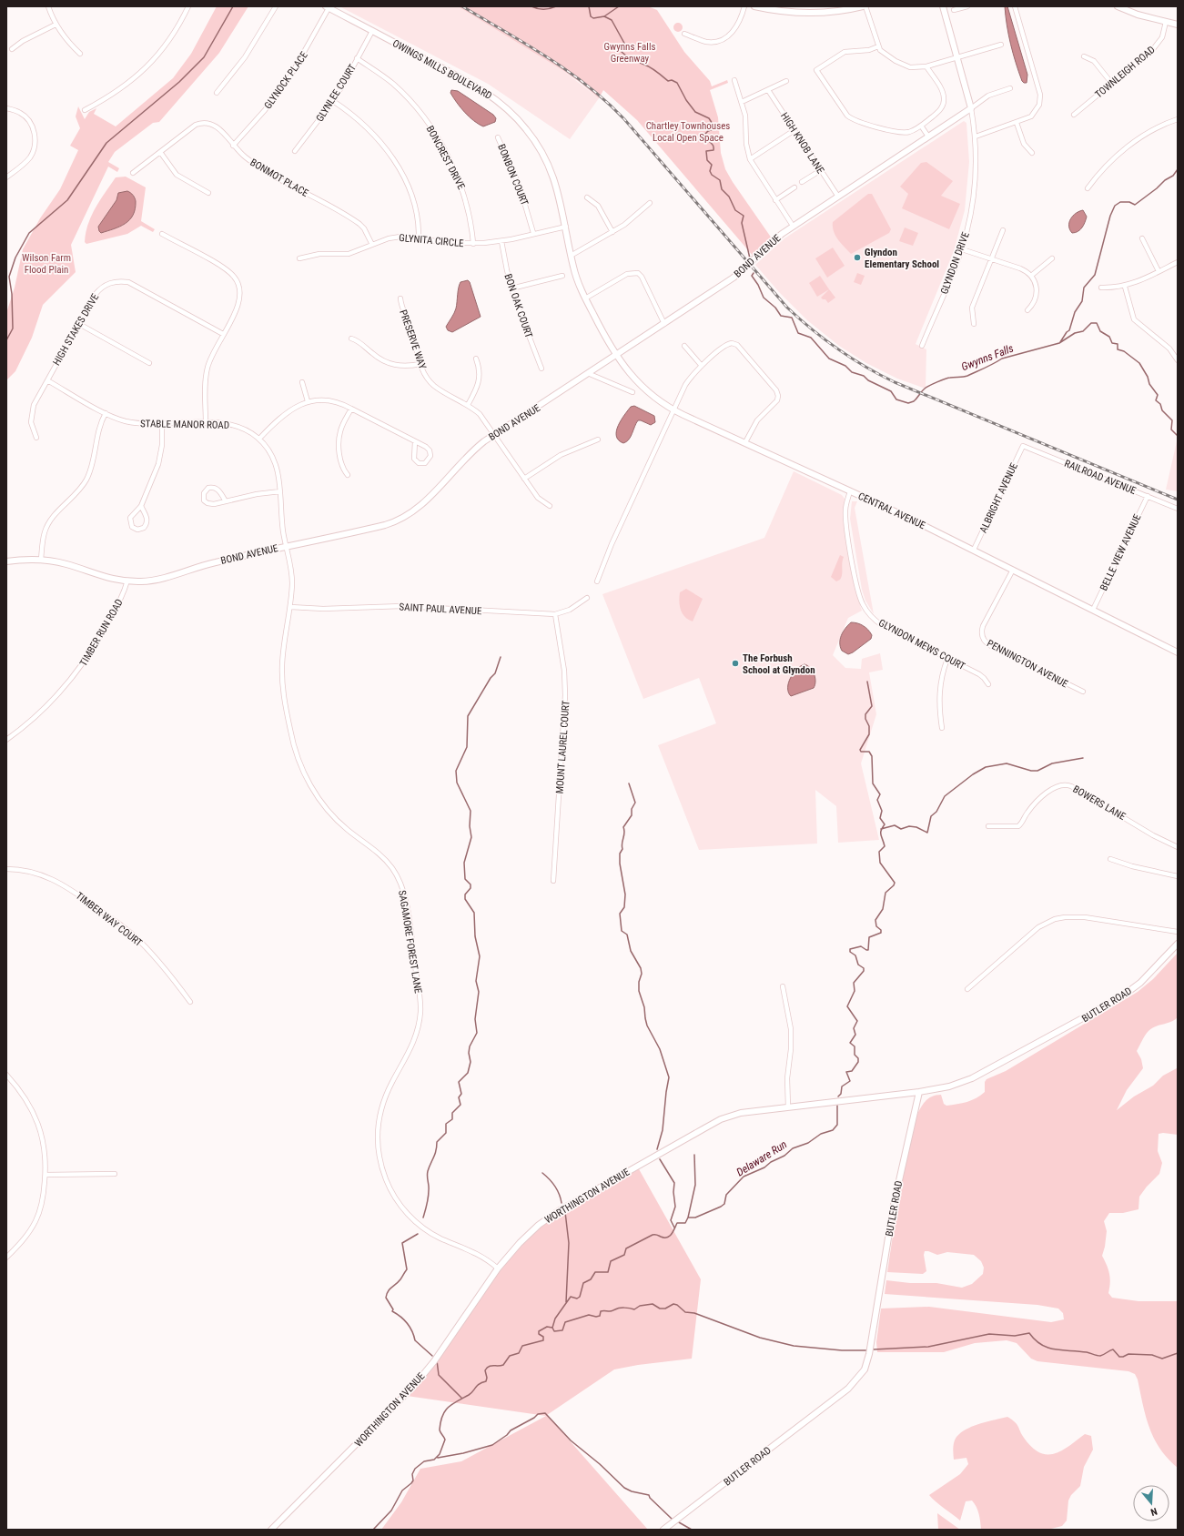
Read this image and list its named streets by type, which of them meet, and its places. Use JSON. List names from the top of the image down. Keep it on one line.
{"streets":{"main road":["OWINGS MILLS BOULEVARD","BOND AVENUE","GLYNDON DRIVE","CENTRAL AVENUE","BUTLER ROAD","WORTHINGTON AVENUE"],"street":["TOWNLEIGH ROAD","GLYNOCK PLACE","GLYNLEE COURT","HIGH KNOB LANE","BONCREST DRIVE","BONBON COURT","BONMOT PLACE","GLYNITA CIRCLE","BON OAK COURT","HIGH STAKES DRIVE","PRESERVE WAY","STABLE MANOR ROAD","RAILROAD AVENUE","ALBRIGHT AVENUE","BELLE VIEW AVENUE","SAINT PAUL AVENUE","TIMBER RUN ROAD","GLYNDON MEWS COURT","PENNINGTON AVENUE","MOUNT LAUREL COURT","BOWERS LANE","TIMBER WAY COURT","SAGAMORE FOREST LANE"]},"crossings":[["OWINGS MILLS BOULEVARD","GLYNOCK PLACE"],["OWINGS MILLS BOULEVARD","GLYNLEE COURT"],["OWINGS MILLS BOULEVARD","GLYNITA CIRCLE"],["OWINGS MILLS BOULEVARD","BOND AVENUE"],["OWINGS MILLS BOULEVARD","CENTRAL AVENUE"],["GLYNOCK PLACE","BONMOT PLACE"],["GLYNLEE COURT","BONCREST DRIVE"],["HIGH KNOB LANE","BOND AVENUE"],["BONCREST DRIVE","GLYNITA CIRCLE"],["BONBON COURT","GLYNITA CIRCLE"],["BONMOT PLACE","GLYNITA CIRCLE"],["GLYNITA CIRCLE","BON OAK COURT"],["BOND AVENUE","GLYNDON DRIVE"],["BOND AVENUE","PRESERVE WAY"],["BOND AVENUE","STABLE MANOR ROAD"],["BOND AVENUE","CENTRAL AVENUE"],["BOND AVENUE","TIMBER RUN ROAD"],["BOND AVENUE","SAGAMORE FOREST LANE"],["HIGH STAKES DRIVE","STABLE MANOR ROAD"],["STABLE MANOR ROAD","SAGAMORE FOREST LANE"],["RAILROAD AVENUE","ALBRIGHT AVENUE"],["RAILROAD AVENUE","BELLE VIEW AVENUE"],["ALBRIGHT AVENUE","CENTRAL AVENUE"],["CENTRAL AVENUE","BELLE VIEW AVENUE"],["CENTRAL AVENUE","GLYNDON MEWS COURT"],["CENTRAL AVENUE","PENNINGTON AVENUE"],["SAINT PAUL AVENUE","MOUNT LAUREL COURT"],["SAINT PAUL AVENUE","SAGAMORE FOREST LANE"],["SAGAMORE FOREST LANE","WORTHINGTON AVENUE"],["BUTLER ROAD","WORTHINGTON AVENUE"]],"water":["Gwynns Falls","Delaware Run"],"parks":["Gwynns Falls Greenway","Chartley Townhouses Local Open Space","Wilson Farm Flood Plain"],"places":["Glyndon Elementary School","The Forbush School at Glyndon"],"north":"bottom"}
